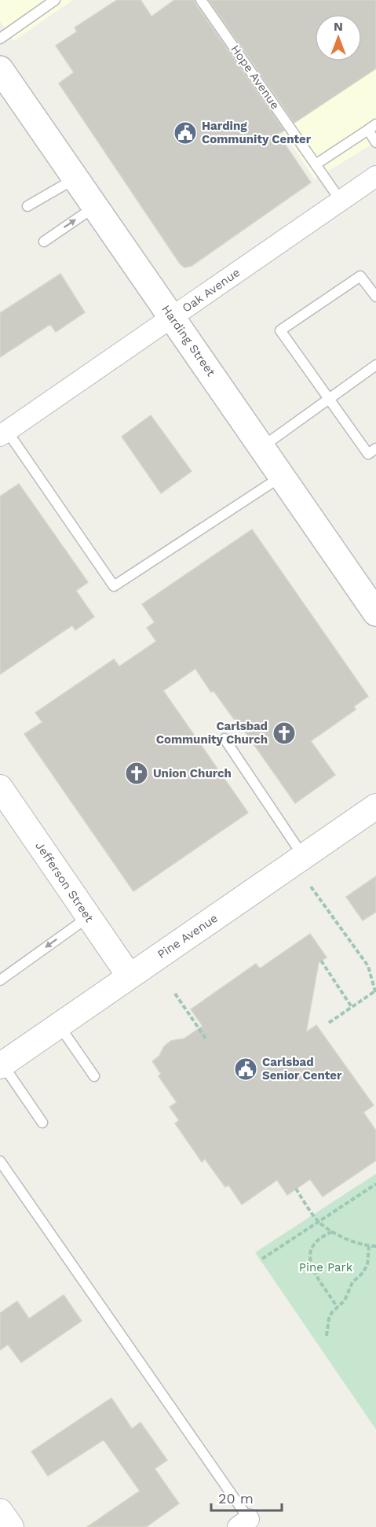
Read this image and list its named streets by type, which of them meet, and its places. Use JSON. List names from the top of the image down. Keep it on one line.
{"streets":{"main road":["Harding Street"],"street":["Oak Avenue","Jefferson Street","Pine Avenue"],"lane":["Hope Avenue"]},"crossings":[["Hope Avenue","Oak Avenue"],["Oak Avenue","Harding Street"],["Jefferson Street","Pine Avenue"]],"parks":["Pine Park"],"places":{"public building":["Harding Community Center","Carlsbad Senior Center"],"church":["Carlsbad Community Church","Union Church"]},"scale_bar":"20 m","north":"top"}
